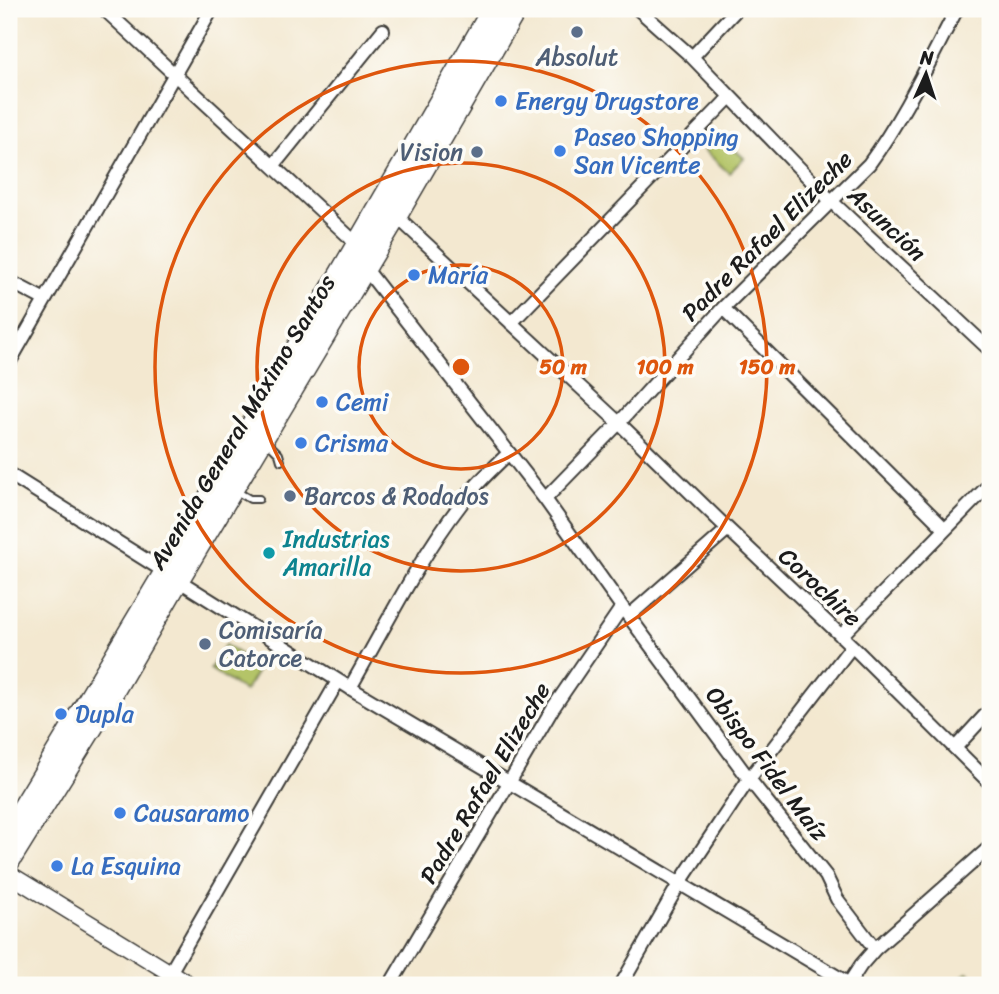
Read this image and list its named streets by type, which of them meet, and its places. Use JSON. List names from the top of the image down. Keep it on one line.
{"streets":{"main road":["Avenida General Máximo Santos"],"street":["Asunción","Padre Rafael Elizeche","Corochire","Obispo Fidel Maíz"]},"crossings":[["Asunción","Padre Rafael Elizeche"],["Padre Rafael Elizeche","Corochire"],["Padre Rafael Elizeche","Obispo Fidel Maíz"],["Avenida General Máximo Santos","Corochire"],["Avenida General Máximo Santos","Obispo Fidel Maíz"]],"places":["Absolut","Energy Drugstore","Paseo Shopping San Vicente","Vision","María","Cemi","Crisma","Barcos & Rodados","Industrias Amarilla","Comisaría Catorce","Dupla","Causaramo","La Esquina"],"north":"top","rings":["50 m","100 m","150 m"]}
